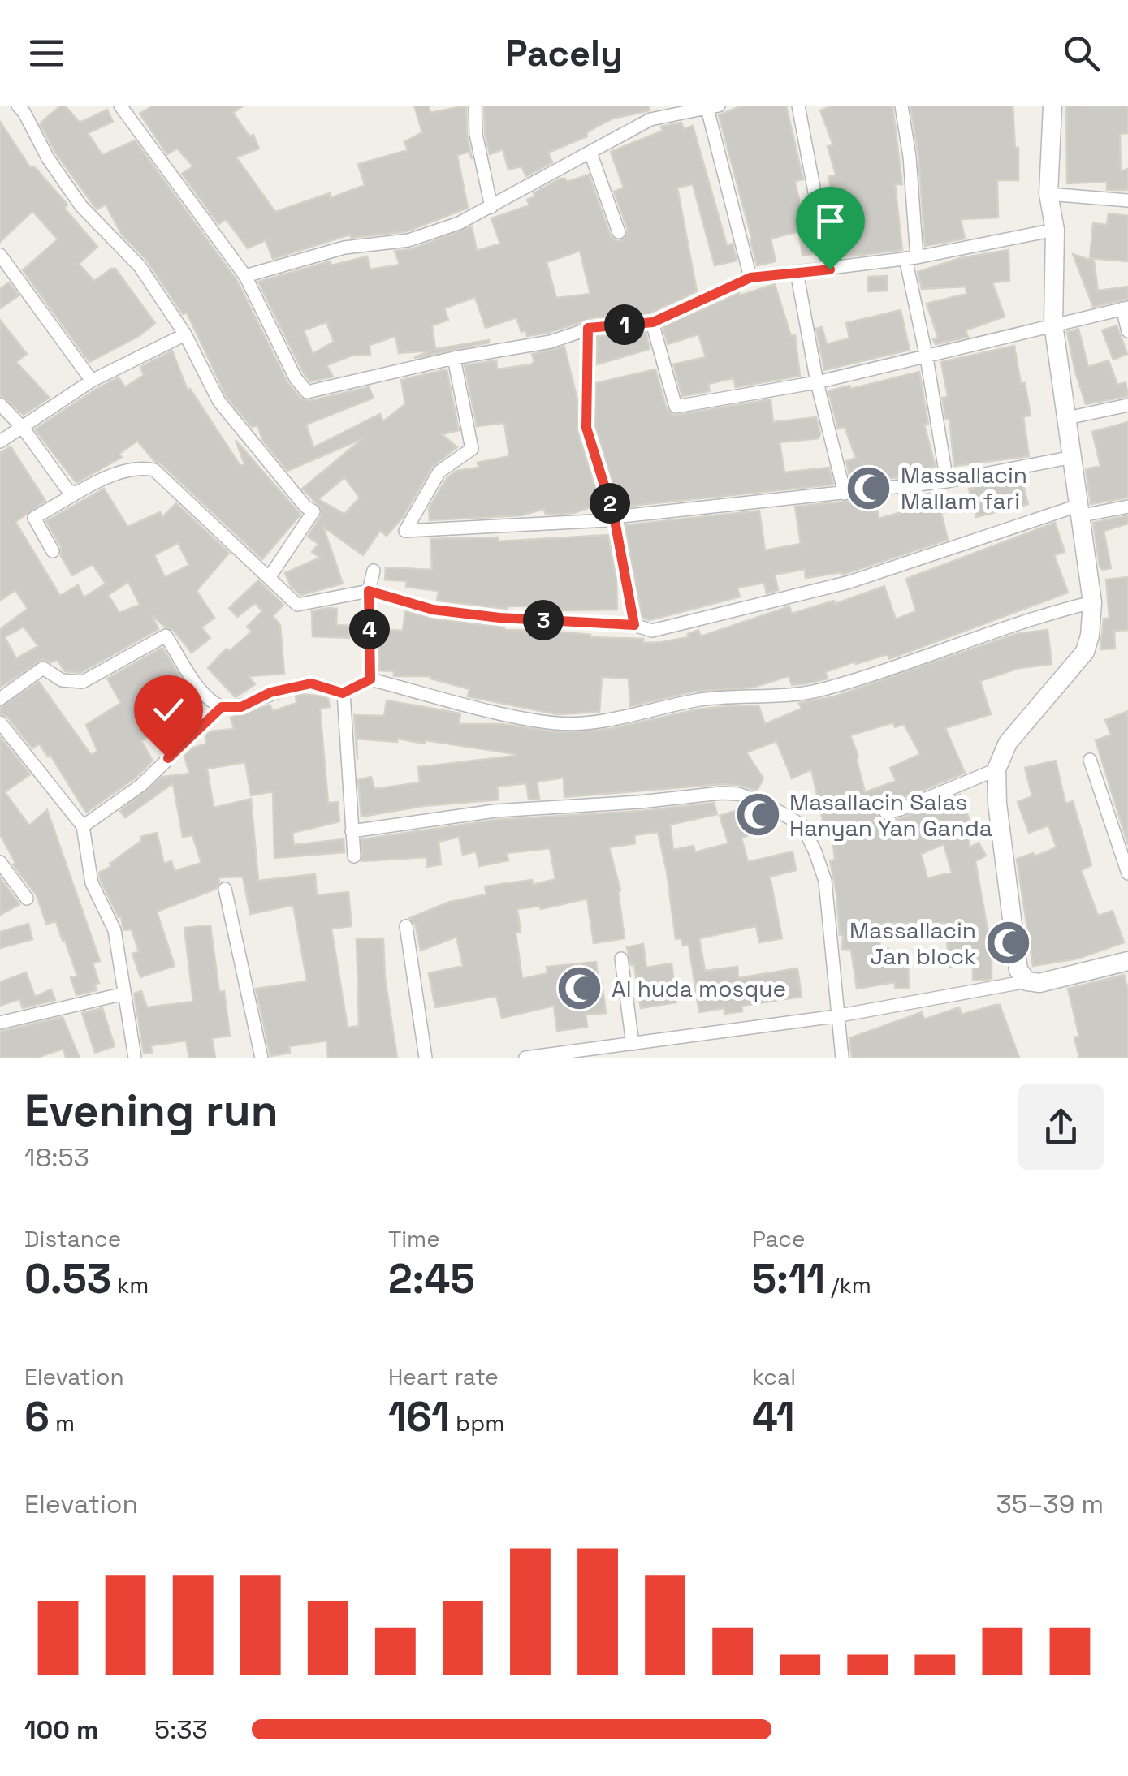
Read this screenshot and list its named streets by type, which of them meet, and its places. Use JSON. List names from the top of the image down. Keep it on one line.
{"places":{"mosque":["Massallacin Mallam fari","Masallacin Salas Hanyan Yan Ganda","Massallacin Jan block","Al huda mosque"]},"page":{"header":"Pacely","pins":["1","2","3","4"],"heading":["Evening run","18:53"],"stats":[["Distance","0.53 km"],["Time","2:45"],["Pace","5:11 /km"],["Elevation","6 m"],["Heart rate","161 bpm"],["kcal","41"]],"chart":["Elevation","35–39 m"],"list":[{"name":"100 m","note":"5:33"}]}}
